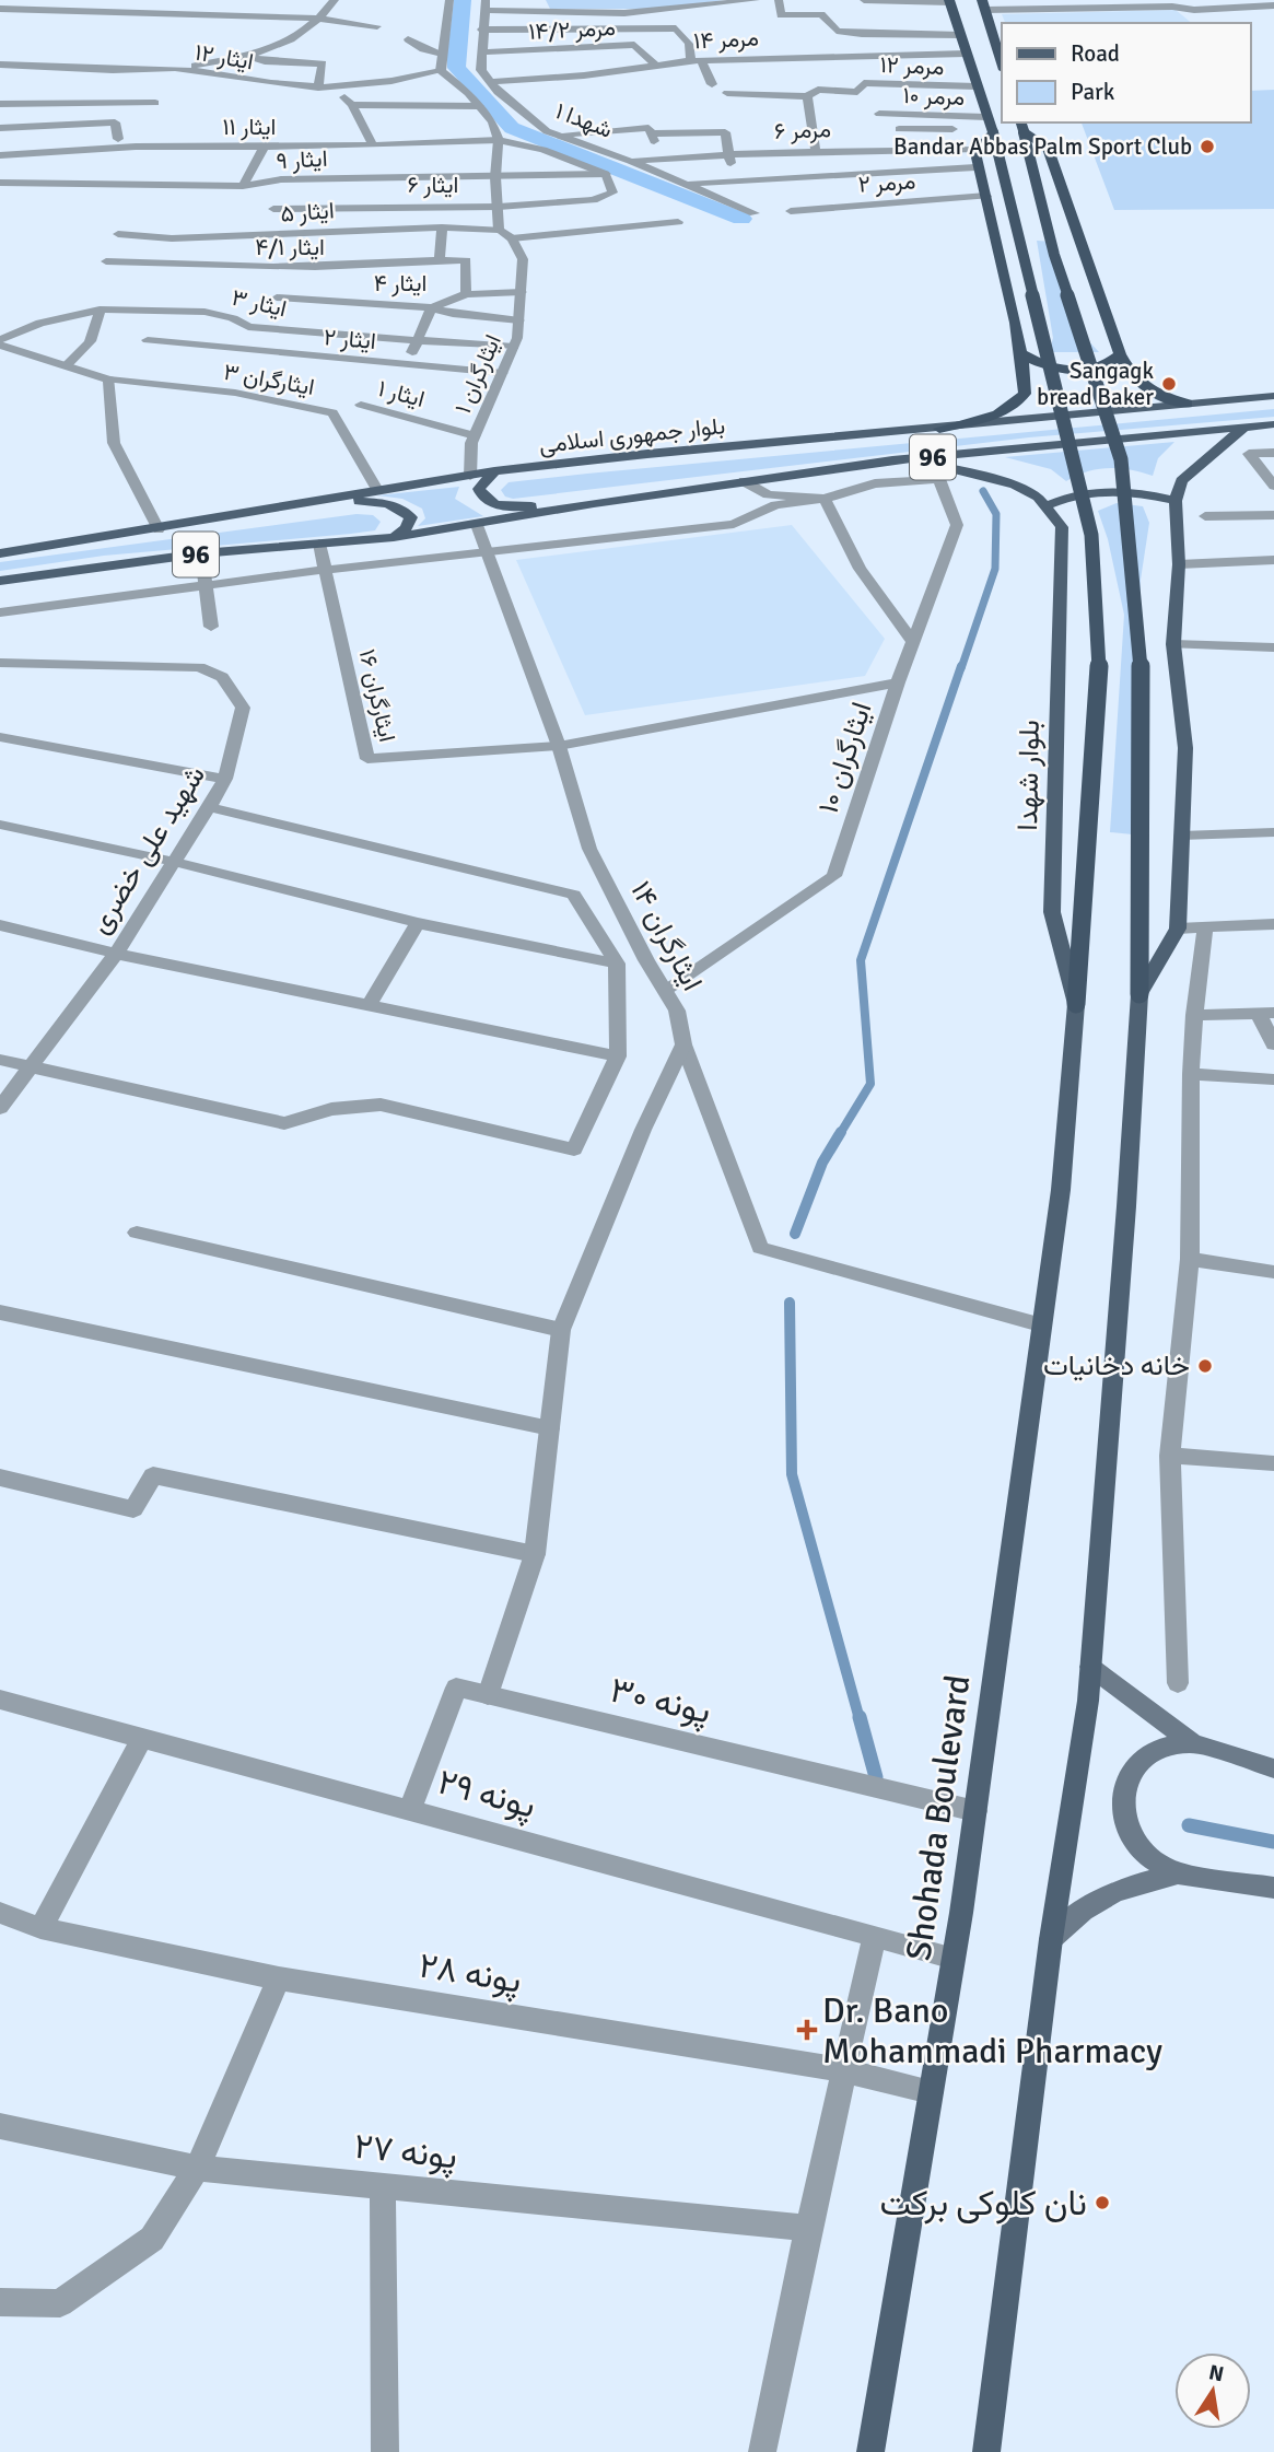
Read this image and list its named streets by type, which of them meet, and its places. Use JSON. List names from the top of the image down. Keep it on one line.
{"streets":{"highway":["96"],"main road":["بلوار جمهوری اسلامی","بلوار شهدا","Shohada Boulevard"],"street":["مرمر ۱۴/۲","مرمر ۱۴","ایثار ۱۲","مرمر ۱۲","مرمر ۱۰","شهدا ۱","ایثار ۱۱","مرمر ۶","ایثار ۹","مرمر ۲","ایثار ۶","ایثار ۵","ایثار ۴/۱","ایثار ۴","ایثار ۳","ایثار ۲","ایثارگران ۱","ایثارگران ۳","ایثار ۱","ایثارگران ۱۶","ایثارگران ۱۰","شهید علی خضری","ایثارگران ۱۴","پونه ۳۰","پونه ۲۹","پونه ۲۸","پونه ۲۷"]},"crossings":[["مرمر ۱۴/۲","مرمر ۱۴"],["مرمر ۱۴/۲","شهدا ۱"],["مرمر ۱۴","شهدا ۱"],["شهدا ۱","مرمر ۶"],["ایثار ۱۱","ایثار ۹"],["ایثار ۱۱","ایثار ۶"],["مرمر ۶","96"],["ایثار ۹","ایثار ۶"],["مرمر ۲","96"],["ایثار ۴","ایثار ۳"],["ایثار ۴","ایثارگران ۱"],["ایثار ۳","ایثارگران ۱"],["ایثار ۳","ایثارگران ۳"],["ایثار ۲","ایثارگران ۱"],["ایثارگران ۱","ایثار ۱"],["ایثارگران ۱","بلوار جمهوری اسلامی"],["ایثارگران ۳","بلوار جمهوری اسلامی"],["بلوار جمهوری اسلامی","96"],["96","ایثارگران ۱۶"],["96","بلوار شهدا"],["96","ایثارگران ۱۴"],["ایثارگران ۱۶","ایثارگران ۱۴"],["ایثارگران ۱۰","بلوار شهدا"],["ایثارگران ۱۰","ایثارگران ۱۴"],["بلوار شهدا","ایثارگران ۱۴"],["بلوار شهدا","Shohada Boulevard"],["ایثارگران ۱۴","Shohada Boulevard"],["پونه ۳۰","پونه ۲۹"],["پونه ۳۰","Shohada Boulevard"],["پونه ۲۹","Shohada Boulevard"],["Shohada Boulevard","پونه ۲۸"]],"places":{"other":["Bandar Abbas Palm Sport Club","Sangagk bread Baker","خانه دخانیات","نان کلوکی برکت"],"health":["Dr. Bano Mohammadi Pharmacy"]},"legend":["Road","Park"],"north":"top"}
